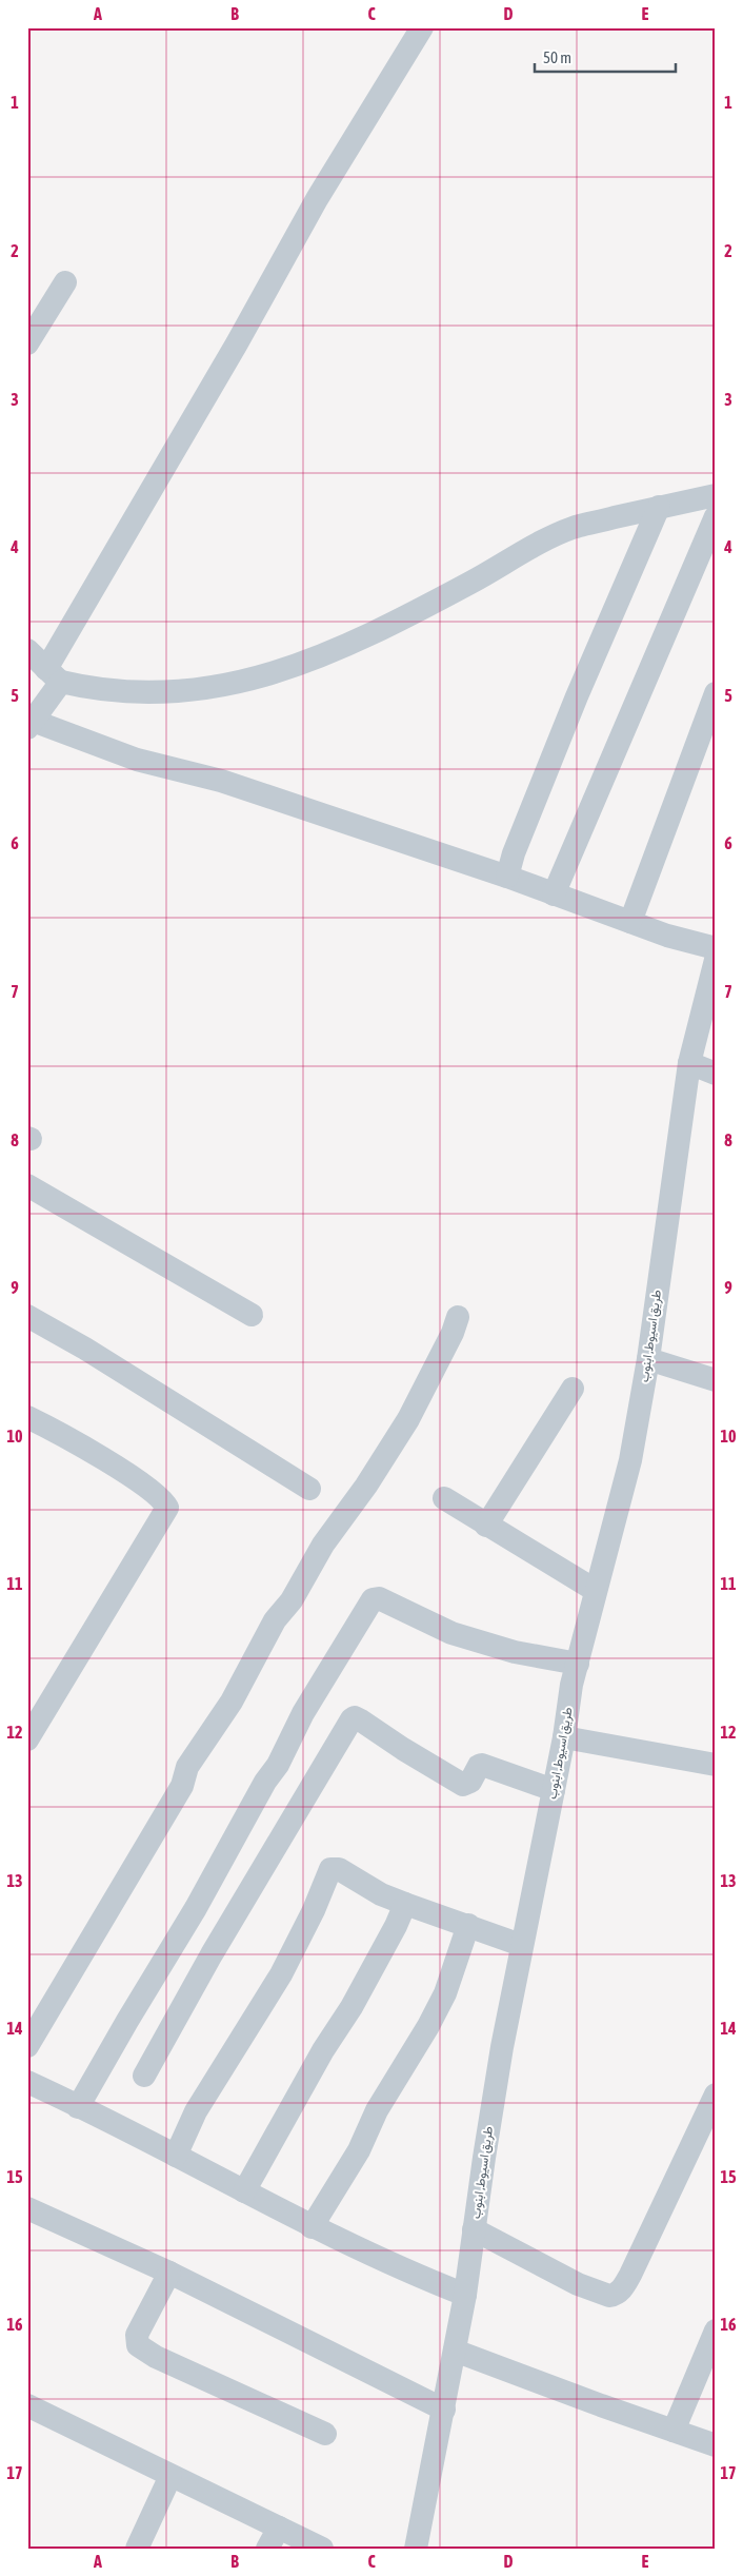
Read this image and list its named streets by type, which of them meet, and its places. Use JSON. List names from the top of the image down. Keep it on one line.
{"streets":{"street":["طريق اسيوط, ابنوب"]},"scale_bar":"50 m","grid":{"columns":["A","B","C","D","E"],"rows":["1","2","3","4","5","6","7","8","9","10","11","12","13","14","15","16","17"]}}
